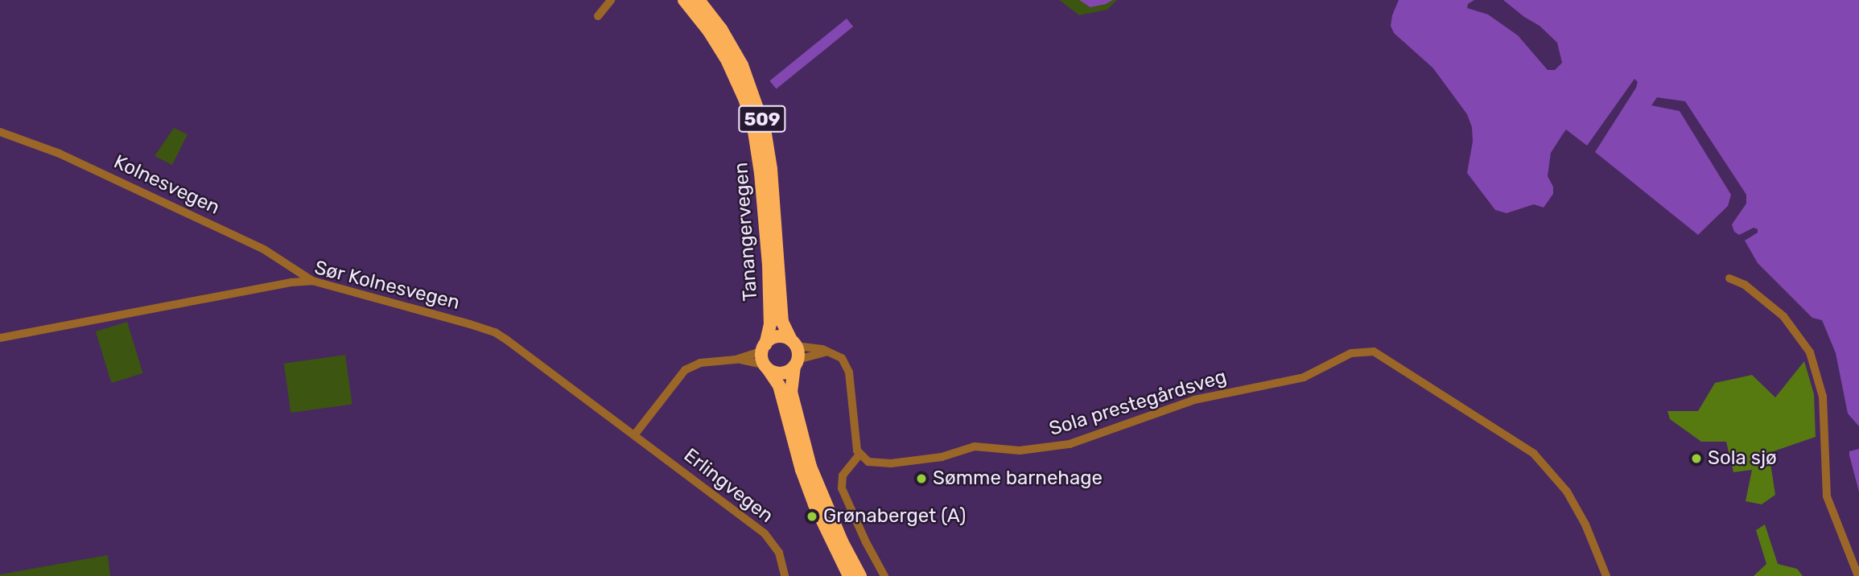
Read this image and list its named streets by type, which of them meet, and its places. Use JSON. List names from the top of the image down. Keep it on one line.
{"streets":{"highway":["509","Tanangervegen"],"street":["Kolnesvegen","Sør Kolnesvegen","Sola prestegårdsveg","Erlingvegen"]},"crossings":[["509","Tanangervegen"],["Kolnesvegen","Sør Kolnesvegen"],["Sør Kolnesvegen","Erlingvegen"]],"places":["Sola sjø","Sømme barnehage","Grønaberget (A)"]}
